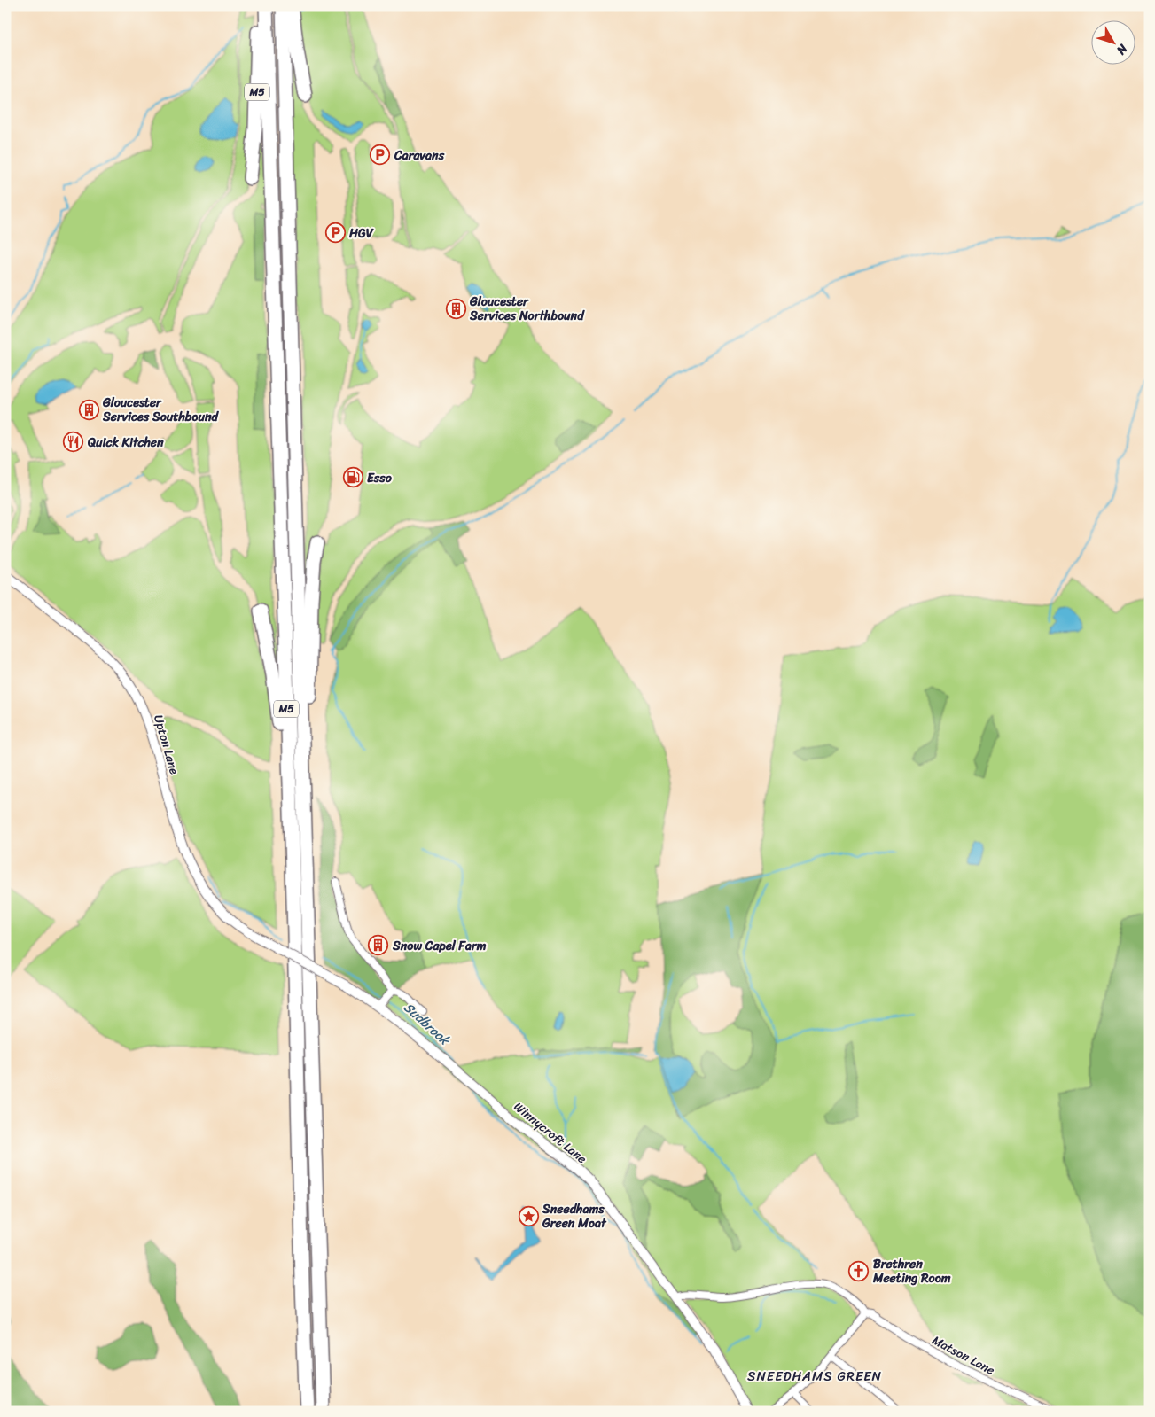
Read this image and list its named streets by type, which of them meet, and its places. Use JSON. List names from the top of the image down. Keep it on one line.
{"streets":{"highway":["M5"],"street":["Upton Lane","Winnycroft Lane","Matson Lane"]},"crossings":[["Upton Lane","Winnycroft Lane"]],"districts":["SNEEDHAMS GREEN"],"water":["Sudbrook"],"places":{"parking":["Caravans","HGV"],"building":["Gloucester Services Northbound","Gloucester Services Southbound","Snow Capel Farm"],"restaurant":["Quick Kitchen"],"fuel station":["Esso"],"place":["Sneedhams Green Moat"],"church":["Brethren Meeting Room"]},"north":"bottom right"}
